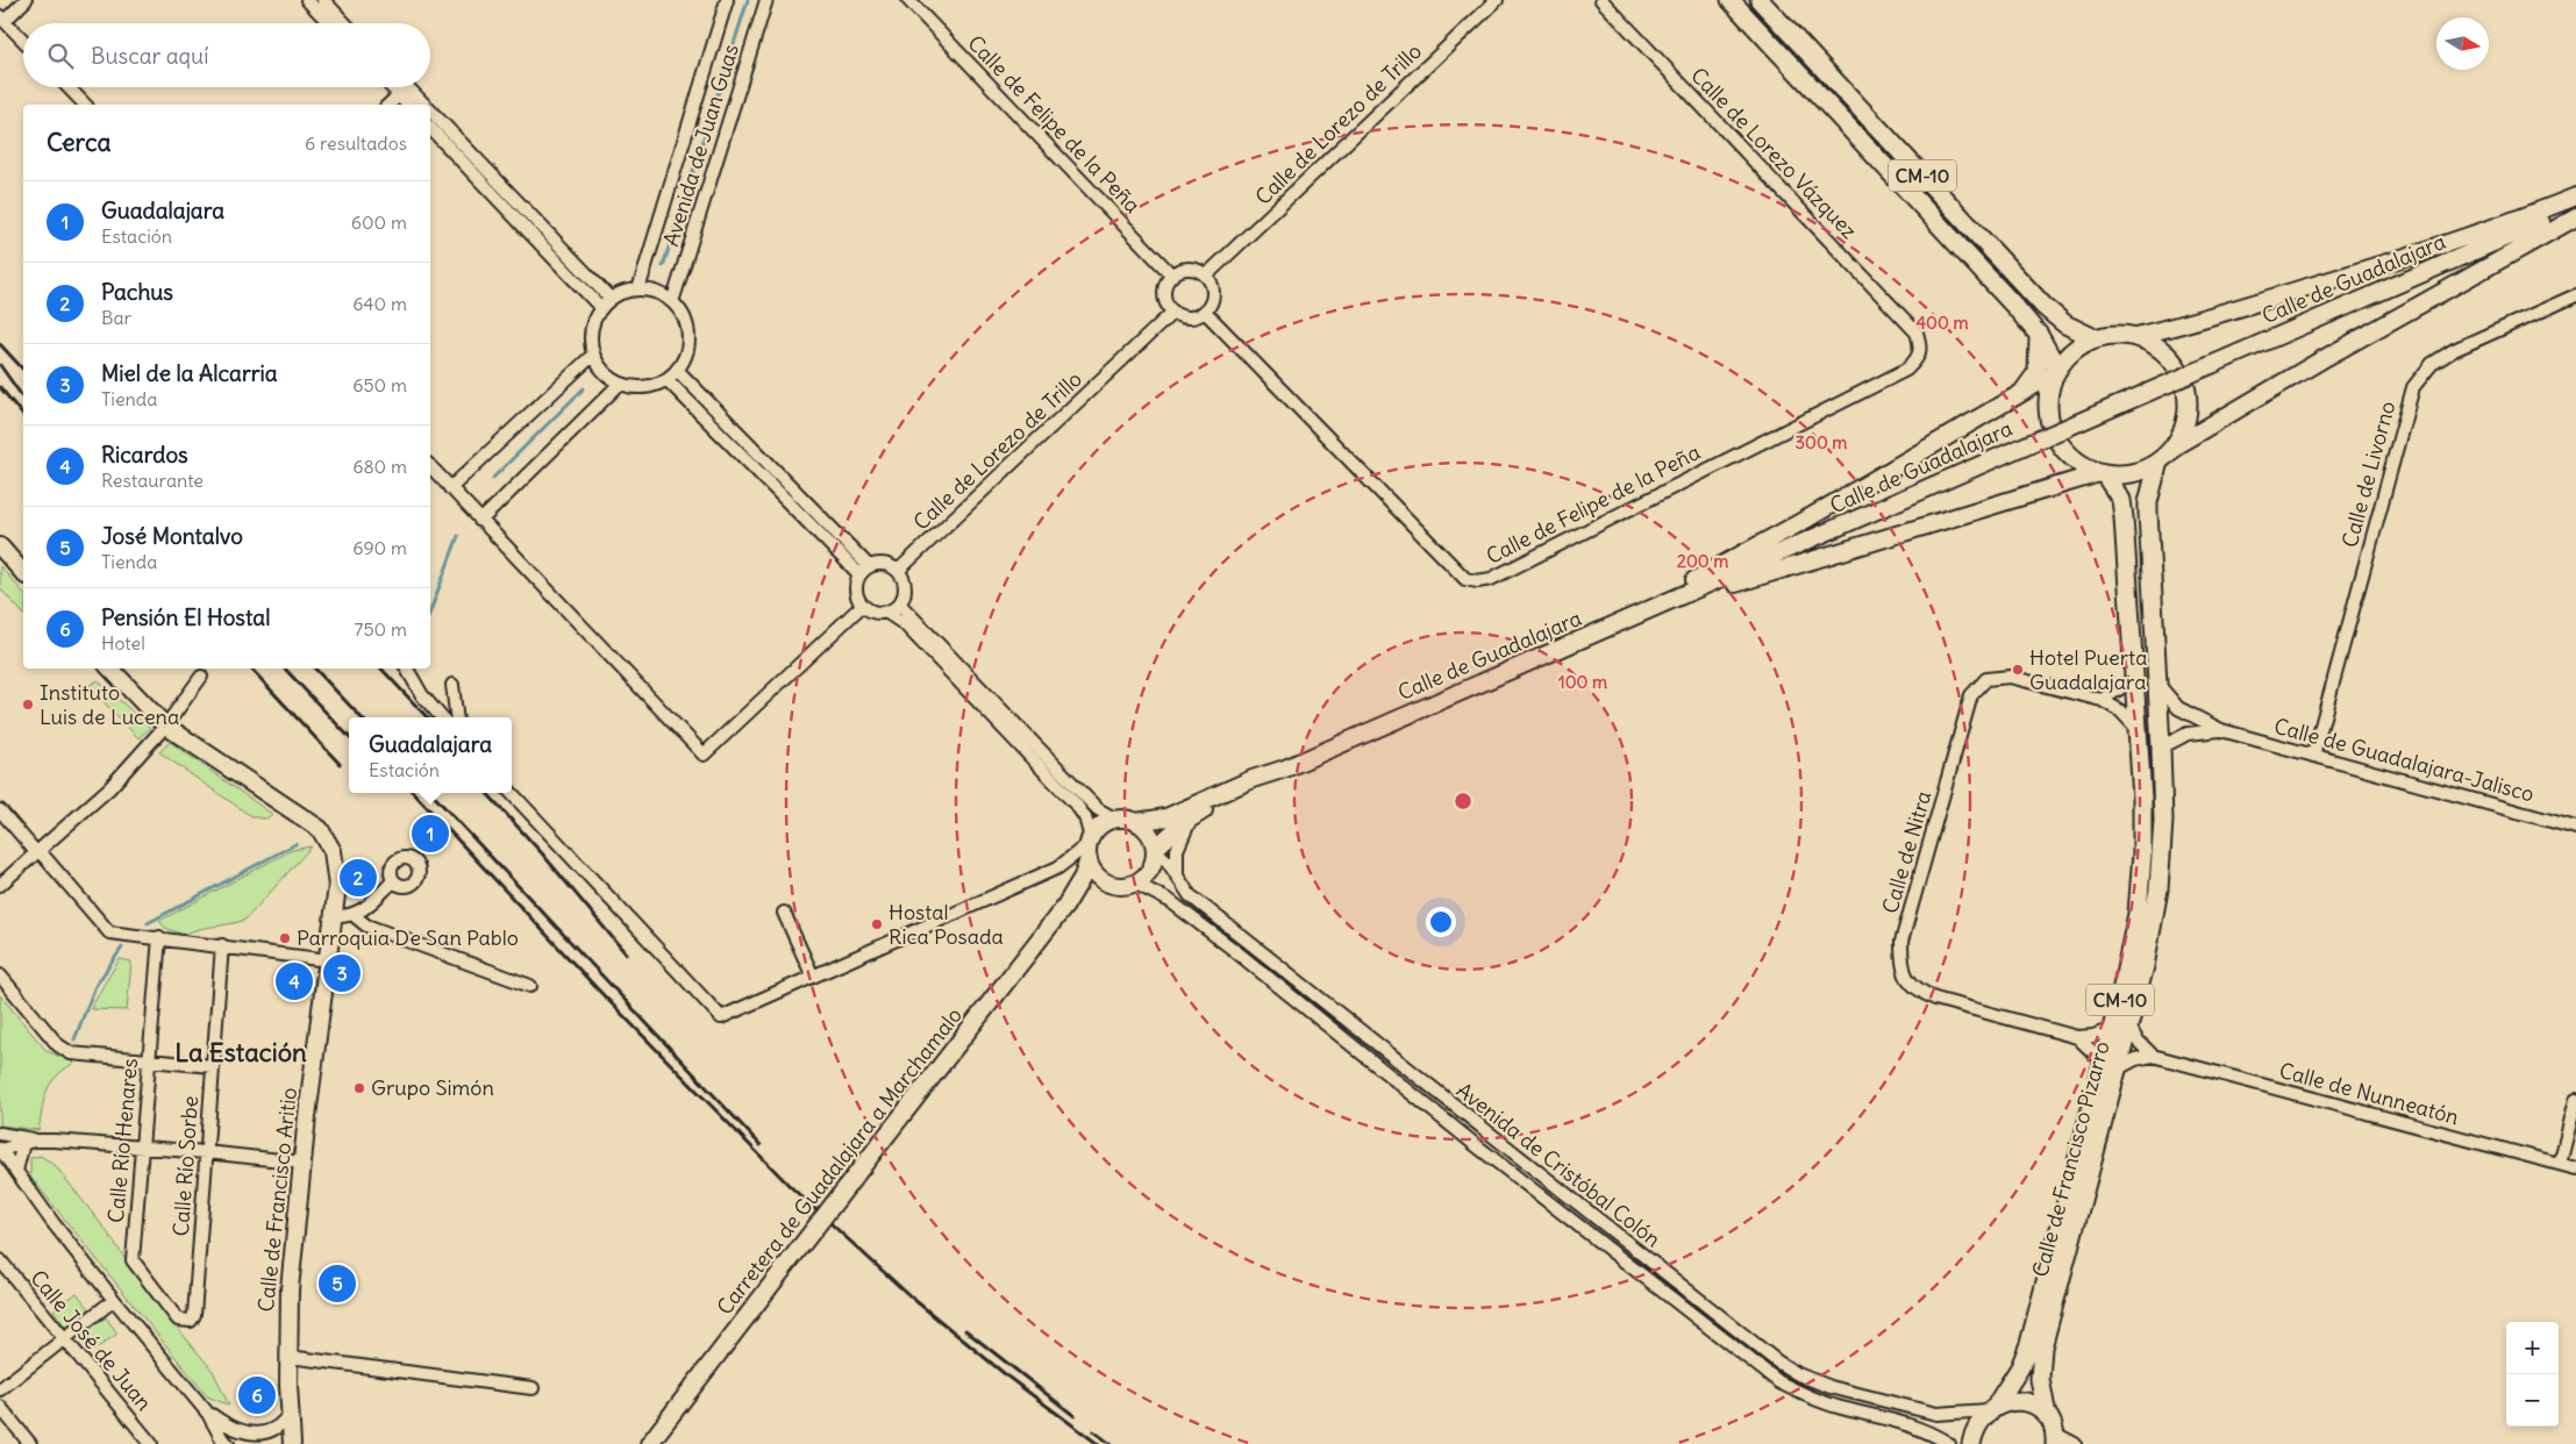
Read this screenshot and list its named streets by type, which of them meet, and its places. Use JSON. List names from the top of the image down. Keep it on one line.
{"streets":{"main road":["CM-10","Calle de Guadalajara","Calle de Francisco Pizarro","Carretera de Guadalajara a Marchamalo","Calle de Francisco Aritio"],"street":["Calle de Felipe de la Peña","Calle de Lorezo de Trillo","Avenida de Juan Guas","Calle de Lorezo Vázquez","Calle de Livorno","Calle de Guadalajara-Jalisco","Calle de Nitra","Calle de Nunneatón","Calle Río Henares","Avenida de Cristóbal Colón","Calle Río Sorbe","Calle José de Juan"]},"crossings":[["Calle de Felipe de la Peña","Calle de Lorezo de Trillo"],["Calle de Felipe de la Peña","Calle de Lorezo Vázquez"],["CM-10","Calle de Francisco Pizarro"],["CM-10","Avenida de Cristóbal Colón"],["Calle de Guadalajara","Carretera de Guadalajara a Marchamalo"],["Calle de Guadalajara","Avenida de Cristóbal Colón"],["Calle de Livorno","Calle de Guadalajara-Jalisco"],["Calle de Guadalajara-Jalisco","Calle de Francisco Pizarro"],["Calle de Nitra","Calle de Nunneatón"],["Calle de Nitra","Calle de Francisco Pizarro"],["Calle de Nunneatón","Calle de Francisco Pizarro"],["Calle Río Henares","Calle Río Sorbe"],["Calle de Francisco Pizarro","Avenida de Cristóbal Colón"],["Carretera de Guadalajara a Marchamalo","Avenida de Cristóbal Colón"]],"districts":["La Estación"],"places":["Hotel Puerta Guadalajara","Instituto Luis de Lucena","Hostal Rica Posada","Parroquia De San Pablo","Grupo Simón"],"north":"right","page":{"search":"Buscar aquí","heading":["Cerca","6 resultados"],"list":[{"mark":"1","name":"Guadalajara","note":"Estación","value":"600 m"},{"mark":"2","name":"Pachus","note":"Bar","value":"640 m"},{"mark":"3","name":"Miel de la Alcarria","note":"Tienda","value":"650 m"},{"mark":"4","name":"Ricardos","note":"Restaurante","value":"680 m"},{"mark":"5","name":"José Montalvo","note":"Tienda","value":"690 m"},{"mark":"6","name":"Pensión El Hostal","note":"Hotel","value":"750 m"}],"popup":["Guadalajara","Estación"],"pins":["1","2","3","4","5","6"],"map_buttons":["+","−"]},"rings":["400 m","300 m","200 m","100 m"]}
